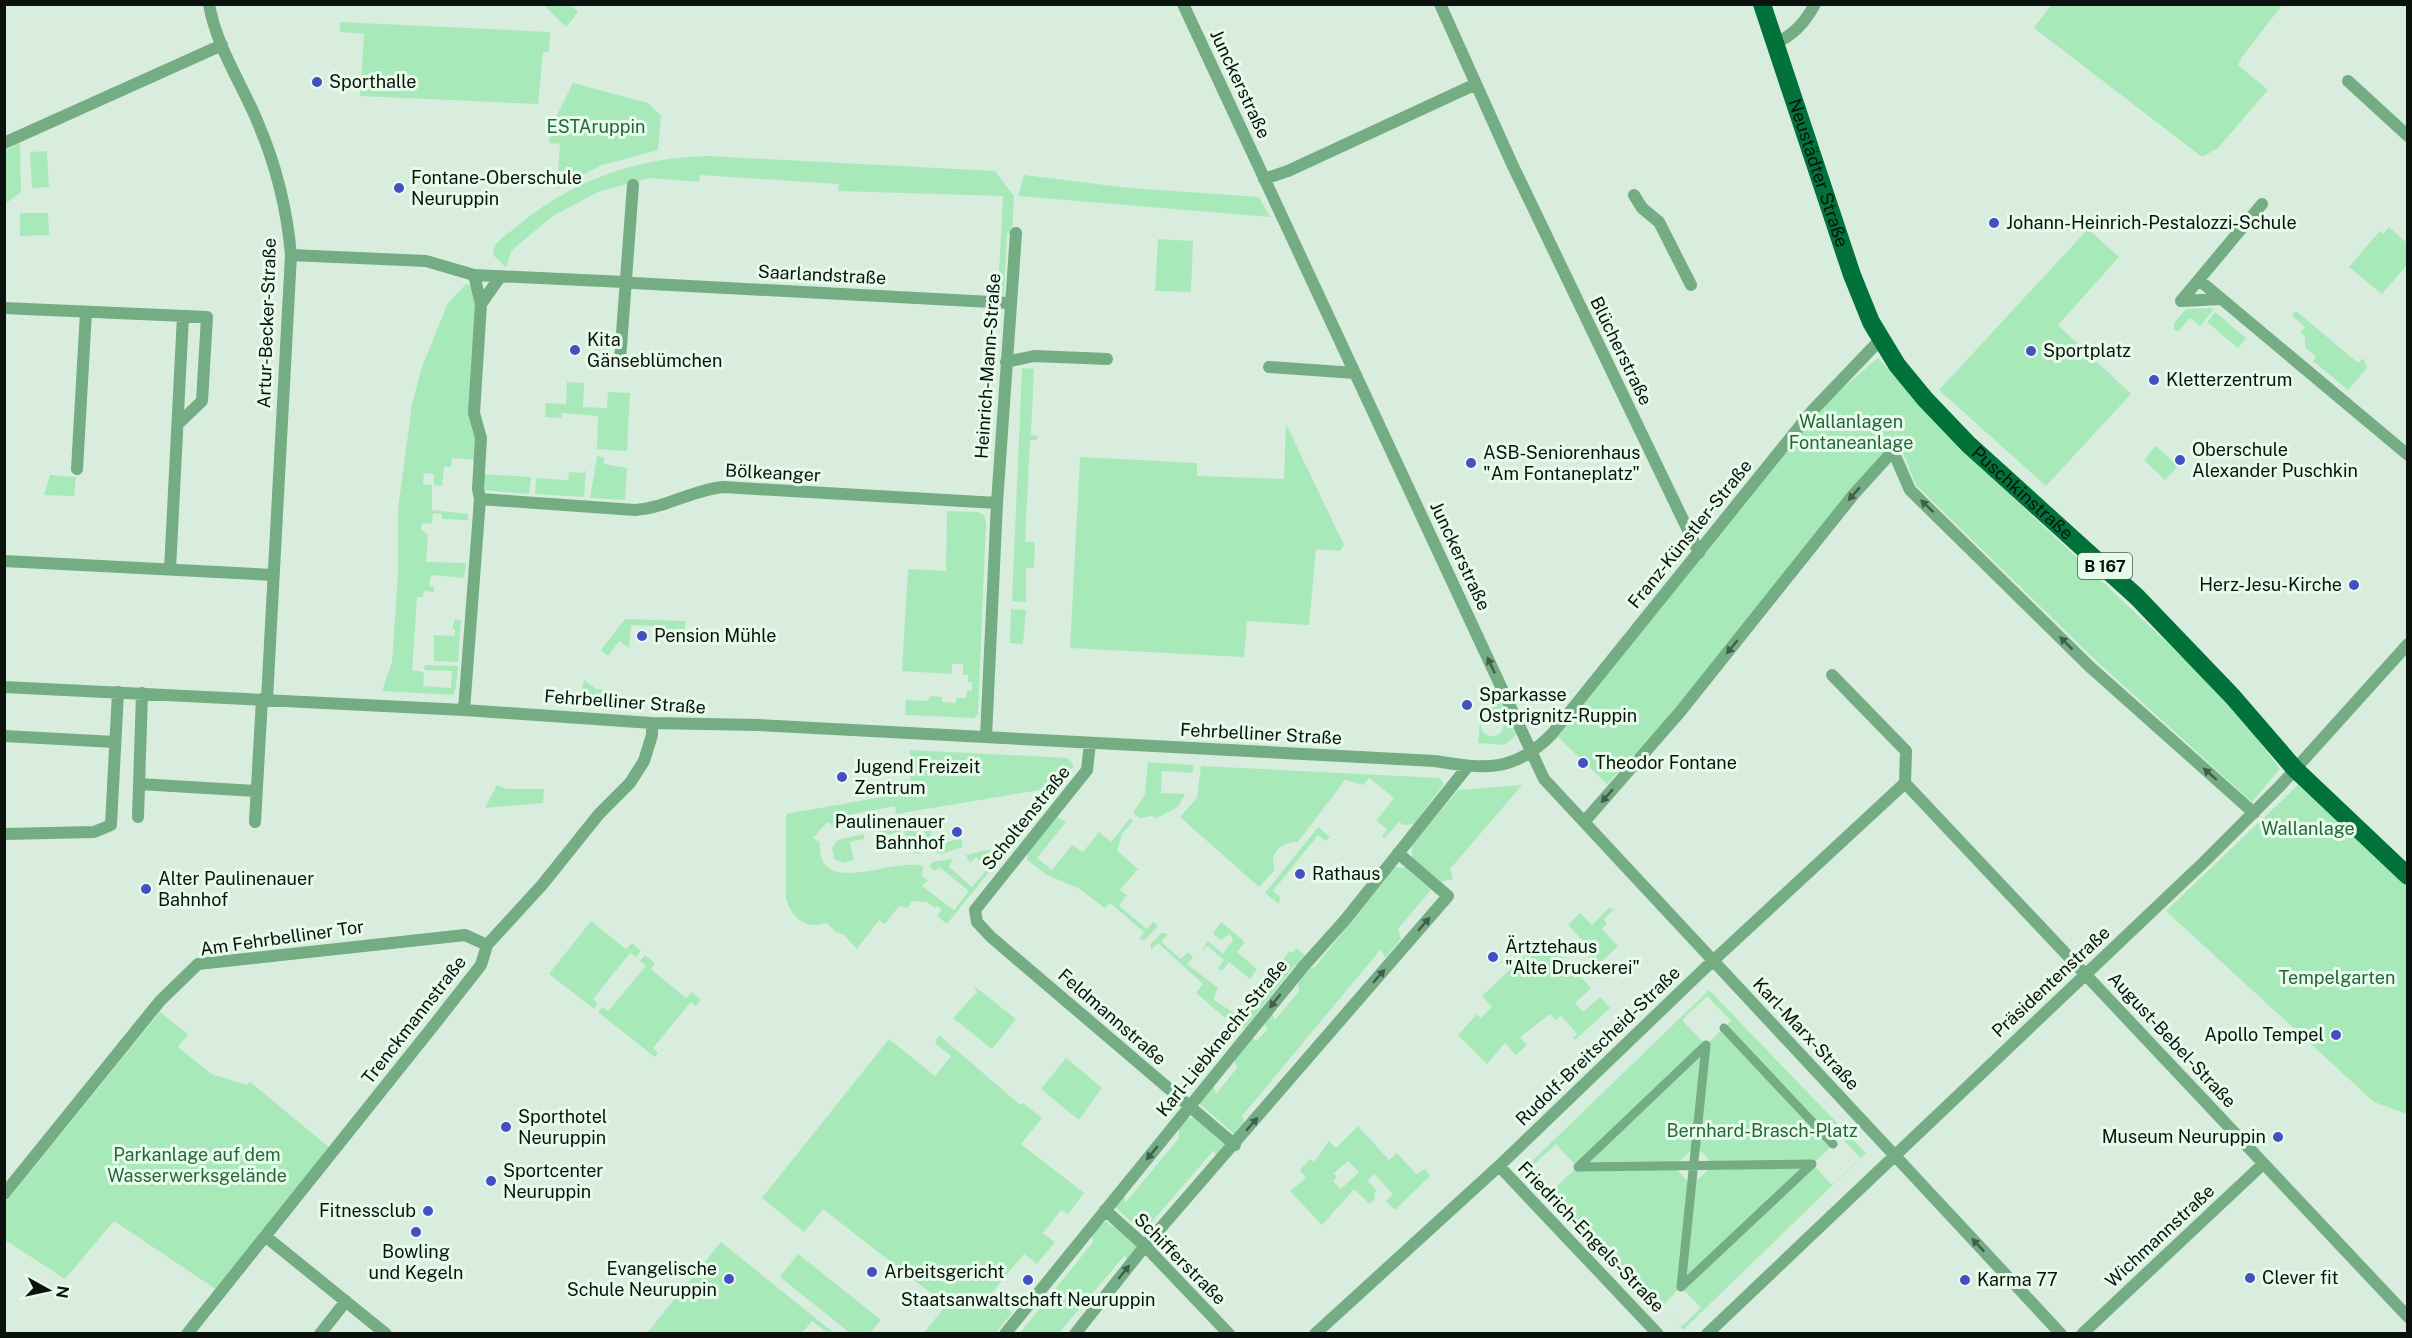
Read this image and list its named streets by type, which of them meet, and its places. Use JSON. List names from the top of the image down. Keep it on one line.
{"streets":{"main road":["Neustädter Straße","Puschkinstraße","B 167"],"street":["Junckerstraße","Saarlandstraße","Artur-Becker-Straße","Blücherstraße","Heinrich-Mann-Straße","Bölkeanger","Franz-Künstler-Straße","Fehrbelliner Straße","Scholtenstraße","Am Fehrbelliner Tor","Präsidentenstraße","Feldmannstraße","Trenckmannstraße","Karl-Marx-Straße","Karl-Liebknecht-Straße","August-Bebel-Straße","Rudolf-Breitscheid-Straße","Wichmannstraße","Friedrich-Engels-Straße","Schifferstraße"]},"crossings":[["Junckerstraße","Franz-Künstler-Straße"],["Junckerstraße","Fehrbelliner Straße"],["Junckerstraße","Karl-Marx-Straße"],["Neustädter Straße","Puschkinstraße"],["Neustädter Straße","Franz-Künstler-Straße"],["Saarlandstraße","Artur-Becker-Straße"],["Saarlandstraße","Heinrich-Mann-Straße"],["Artur-Becker-Straße","Fehrbelliner Straße"],["Blücherstraße","Franz-Künstler-Straße"],["Heinrich-Mann-Straße","Bölkeanger"],["Puschkinstraße","Franz-Künstler-Straße"],["Puschkinstraße","B 167"],["Puschkinstraße","Präsidentenstraße"],["Franz-Künstler-Straße","Fehrbelliner Straße"],["Franz-Künstler-Straße","Karl-Marx-Straße"],["B 167","Präsidentenstraße"],["Fehrbelliner Straße","Scholtenstraße"],["Fehrbelliner Straße","Trenckmannstraße"],["Fehrbelliner Straße","Karl-Marx-Straße"],["Fehrbelliner Straße","Karl-Liebknecht-Straße"],["Scholtenstraße","Feldmannstraße"],["Am Fehrbelliner Tor","Trenckmannstraße"],["Präsidentenstraße","Karl-Marx-Straße"],["Präsidentenstraße","August-Bebel-Straße"],["Feldmannstraße","Karl-Liebknecht-Straße"],["Karl-Marx-Straße","Rudolf-Breitscheid-Straße"],["Karl-Liebknecht-Straße","Schifferstraße"],["August-Bebel-Straße","Rudolf-Breitscheid-Straße"],["August-Bebel-Straße","Wichmannstraße"],["Rudolf-Breitscheid-Straße","Friedrich-Engels-Straße"]],"one_way":["Junckerstraße","Karl-Liebknecht-Straße"],"parks":["ESTAruppin","Wallanlagen Fontaneanlage","Wallanlage","Tempelgarten","Bernhard-Brasch-Platz","Parkanlage auf dem Wasserwerksgelände"],"places":["Sporthalle","Fontane-Oberschule Neuruppin","Johann-Heinrich-Pestalozzi-Schule","Kita Gänseblümchen","Sportplatz","Kletterzentrum","Oberschule Alexander Puschkin","ASB-Seniorenhaus \"Am Fontaneplatz\"","Herz-Jesu-Kirche","Pension Mühle","Sparkasse Ostprignitz-Ruppin","Theodor Fontane","Jugend Freizeit Zentrum","Paulinenauer Bahnhof","Rathaus","Alter Paulinenauer Bahnhof","Ärtztehaus \"Alte Druckerei\"","Apollo Tempel","Sporthotel Neuruppin","Museum Neuruppin","Sportcenter Neuruppin","Fitnessclub","Bowling und Kegeln","Arbeitsgericht","Clever fit","Evangelische Schule Neuruppin","Staatsanwaltschaft Neuruppin","Karma 77"],"north":"right"}
